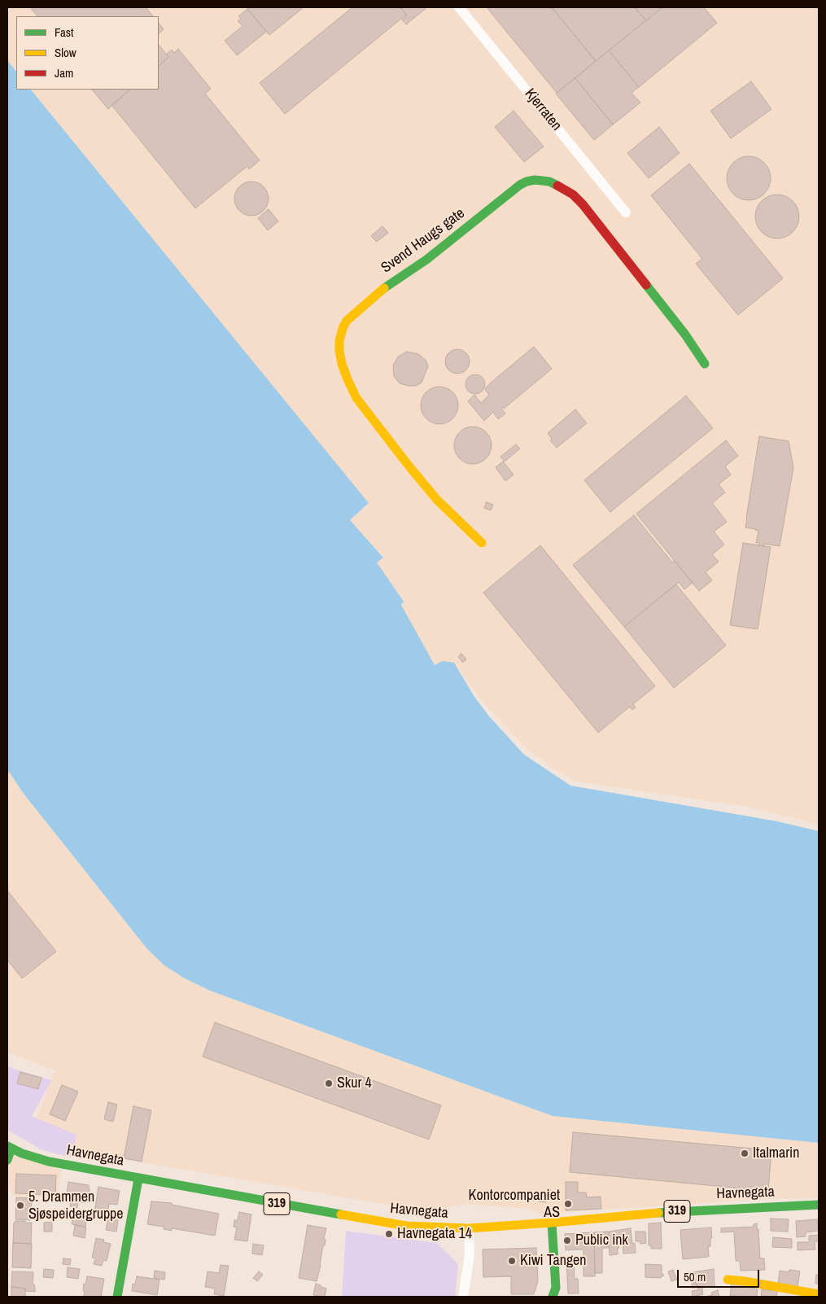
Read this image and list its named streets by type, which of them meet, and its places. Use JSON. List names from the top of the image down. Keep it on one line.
{"streets":{"street":["Kjerraten","Svend Haugs gate","Havnegata","319"]},"places":["Skur 4","Italmarin","Kontorcompaniet AS","5. Drammen Sjøspeidergruppe","Havnegata 14","Public ink","Kiwi Tangen"],"legend":["Fast","Slow","Jam"],"scale_bar":"50 m"}
